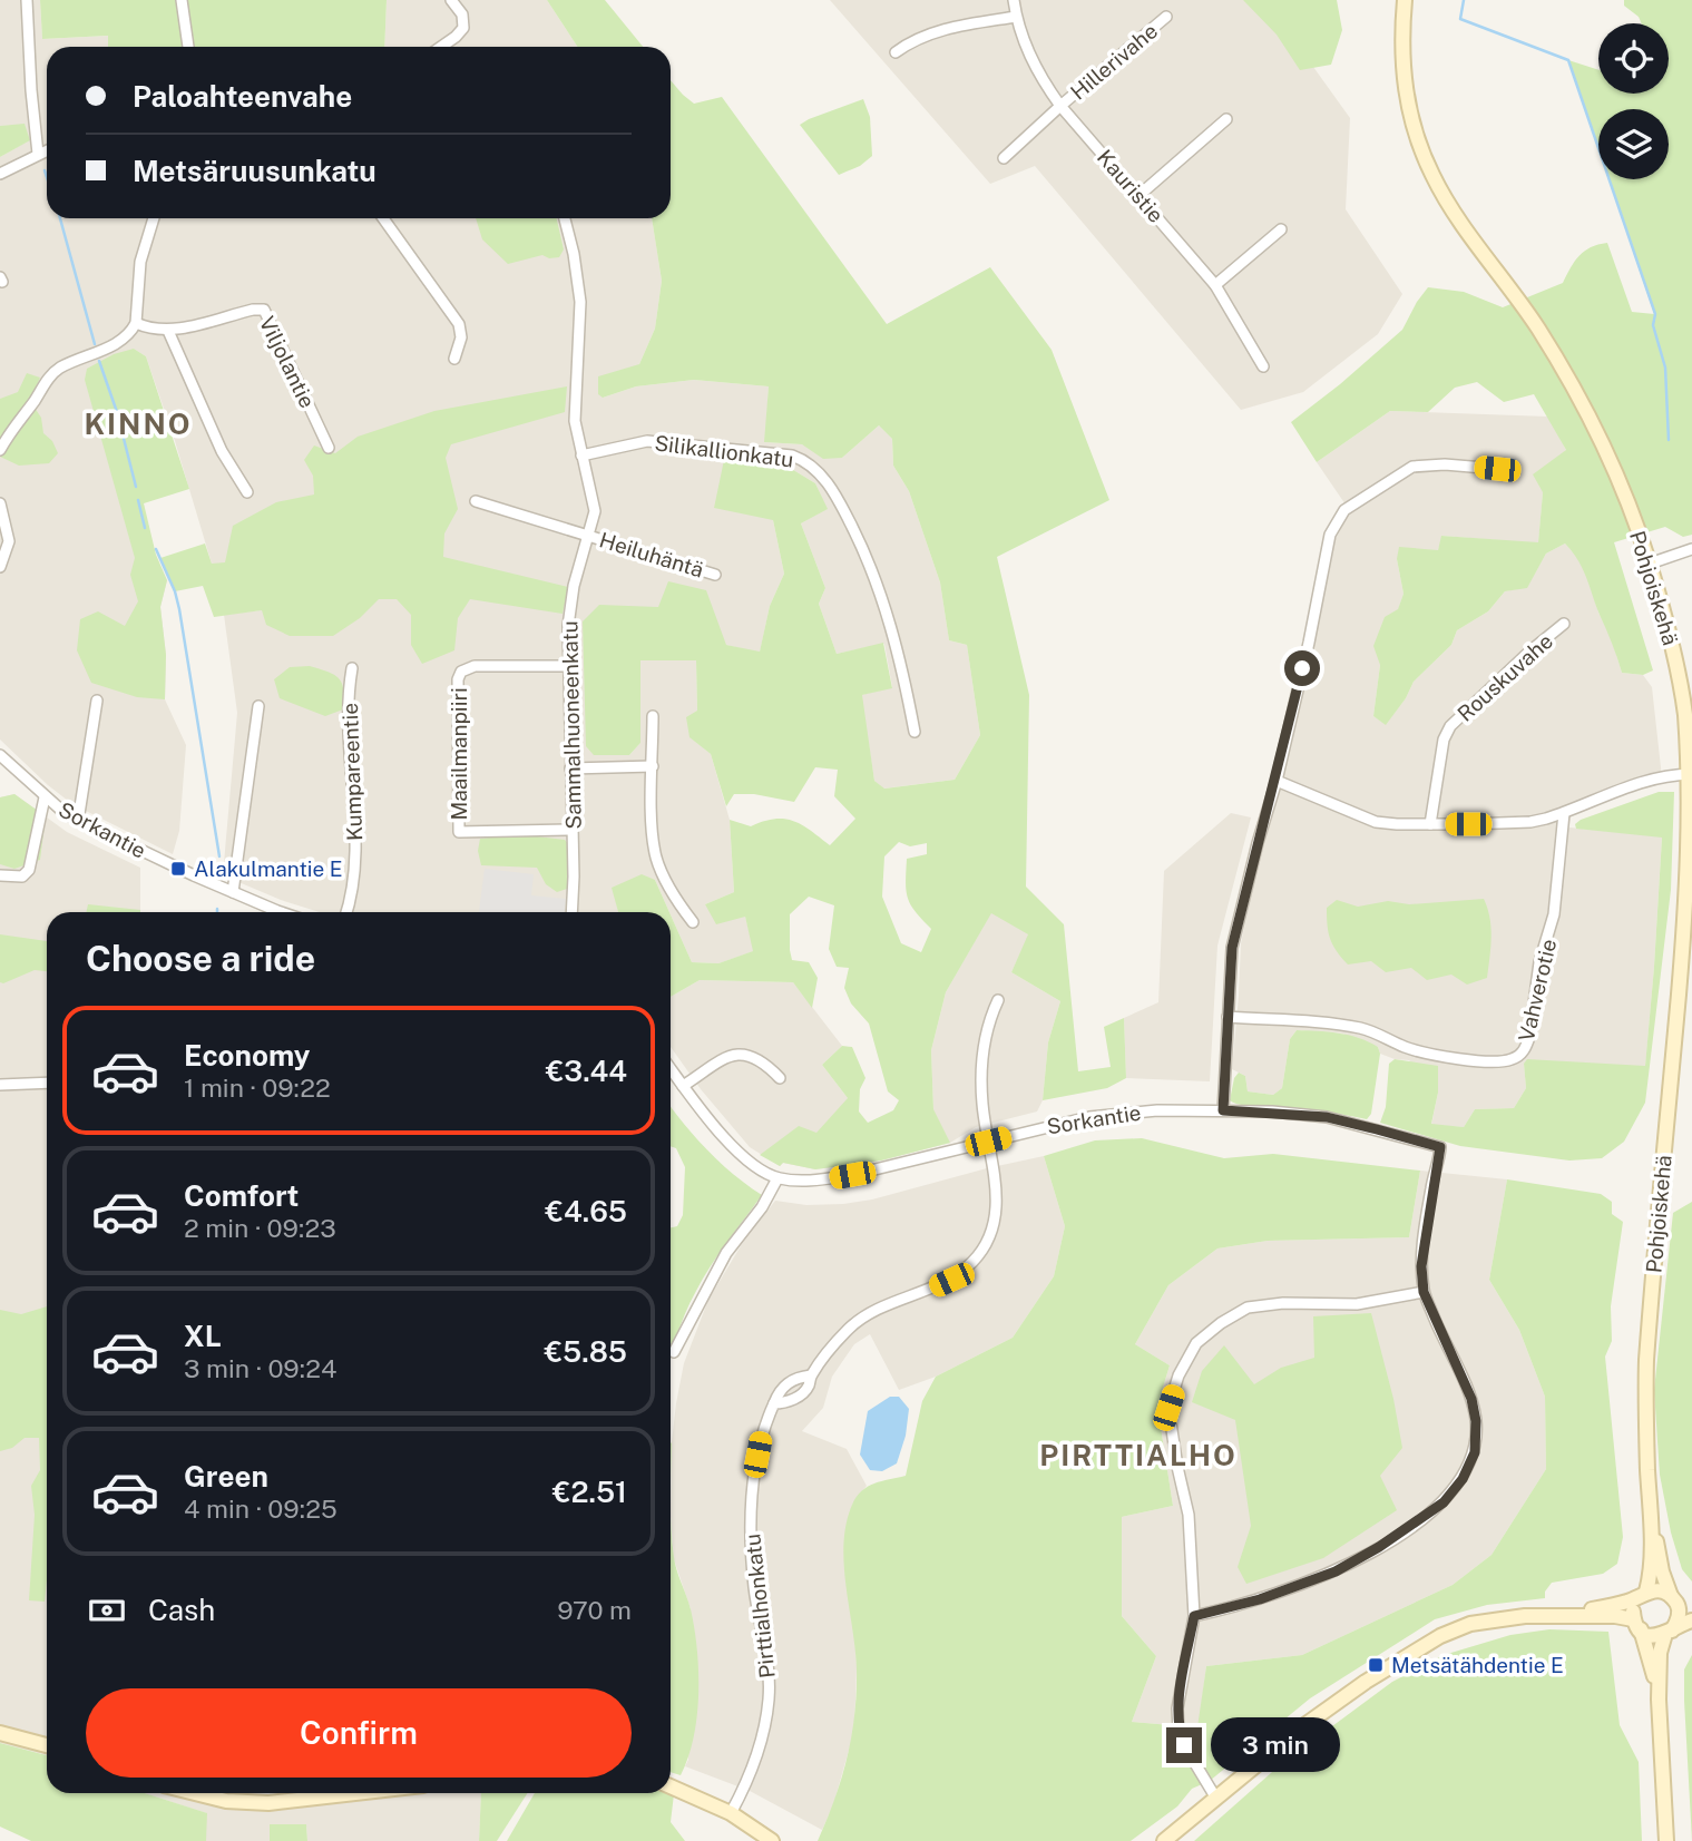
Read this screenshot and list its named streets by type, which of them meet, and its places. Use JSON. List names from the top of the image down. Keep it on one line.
{"streets":{"main road":["Pohjoiskehä"],"street":["Hillerivahe","Kauristie","Viljolantie","Silikallionkatu","Heiluhäntä","Rouskuvahe","Sammalhuoneenkatu","Maailmanpiiri","Kumpareentie","Sorkantie","Vahverotie","Pirttialhonkatu"]},"crossings":[["Hillerivahe","Kauristie"],["Silikallionkatu","Sammalhuoneenkatu"],["Heiluhäntä","Sammalhuoneenkatu"],["Sammalhuoneenkatu","Maailmanpiiri"],["Sorkantie","Pirttialhonkatu"]],"districts":["KINNO","PIRTTIALHO"],"places":{"transit":["Alakulmantie E","Metsätähdentie E"]},"page":{"banner":["Paloahteenvahe","Metsäruusunkatu"],"heading":"Choose a ride","list":[{"name":"Economy","note":"1 min · 09:22","value":"€3.44"},{"name":"Comfort","note":"2 min · 09:23","value":"€4.65"},{"name":"XL","note":"3 min · 09:24","value":"€5.85"},{"name":"Green","note":"4 min · 09:25","value":"€2.51"}],"pay":["Cash","970 m"],"buttons":"Confirm","bubble":"3 min"}}
